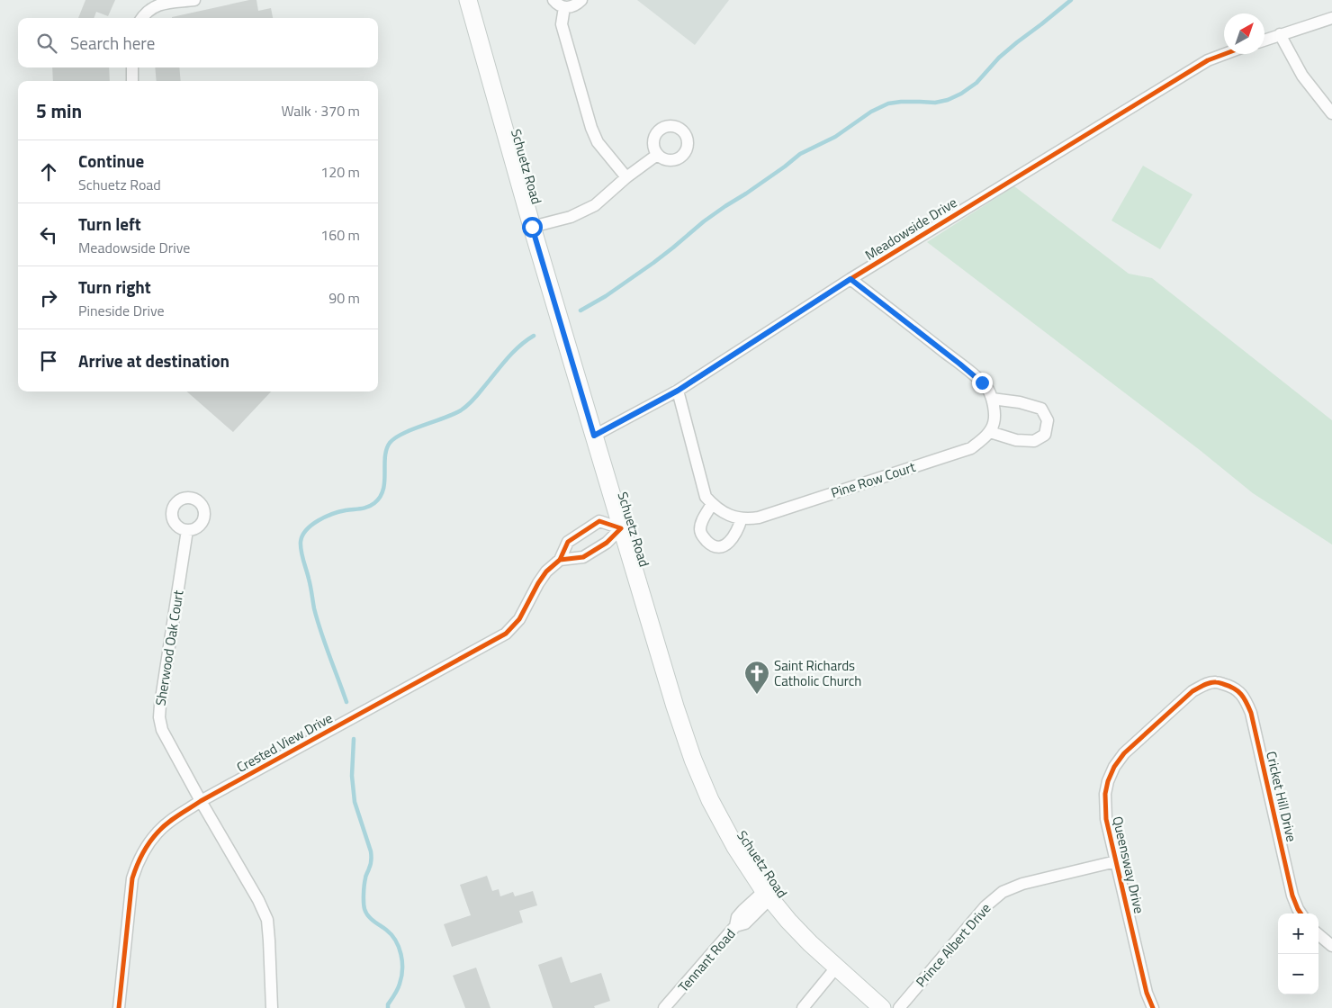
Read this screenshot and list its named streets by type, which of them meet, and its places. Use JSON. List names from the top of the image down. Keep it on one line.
{"streets":{"main road":["Schuetz Road"],"street":["Meadowside Drive","Pine Row Court","Sherwood Oak Court","Crested View Drive","Cricket Hill Drive","Queensway Drive","Prince Albert Drive","Tennant Road"]},"crossings":[["Schuetz Road","Meadowside Drive"],["Schuetz Road","Crested View Drive"],["Schuetz Road","Tennant Road"],["Sherwood Oak Court","Crested View Drive"],["Cricket Hill Drive","Queensway Drive"],["Queensway Drive","Prince Albert Drive"]],"places":{"church":["Saint Richards Catholic Church"]},"north":"top right","page":{"search":"Search here","heading":["5 min","Walk · 370 m"],"list":[["Continue","Schuetz Road","120 m"],["Turn left","Meadowside Drive","160 m"],["Turn right","Pineside Drive","90 m"],"Arrive at destination"],"map_buttons":["+","−"]}}
